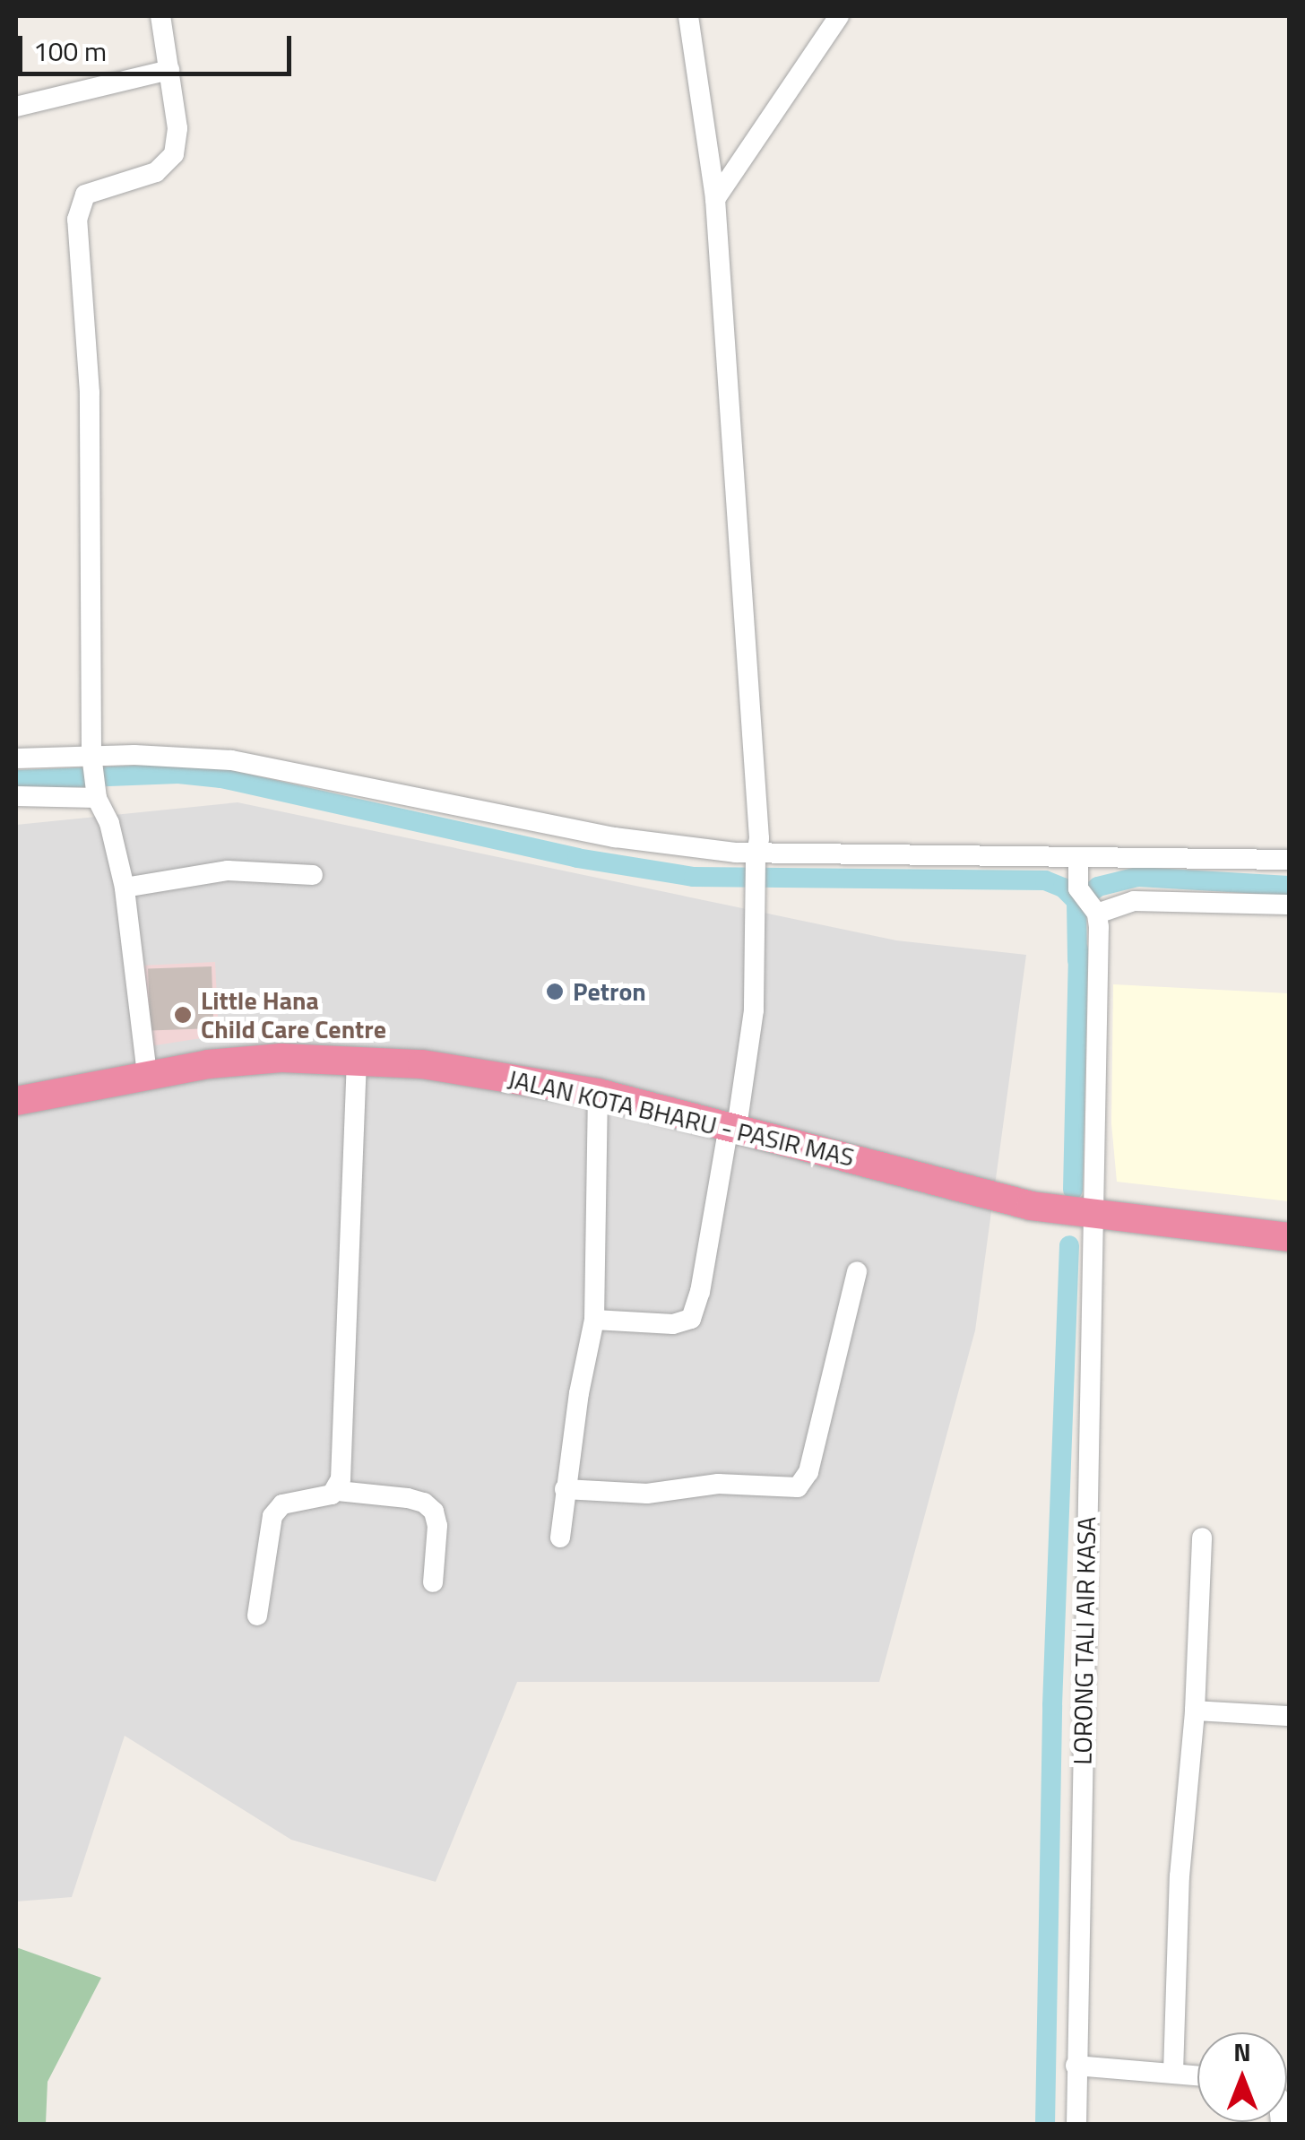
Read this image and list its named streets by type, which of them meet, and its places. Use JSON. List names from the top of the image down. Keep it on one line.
{"streets":{"highway":["JALAN KOTA BHARU - PASIR MAS"],"street":["LORONG TALI AIR KASA"]},"crossings":[["JALAN KOTA BHARU - PASIR MAS","LORONG TALI AIR KASA"]],"places":["Petron","Little Hana Child Care Centre"],"scale_bar":"100 m","north":"top"}
